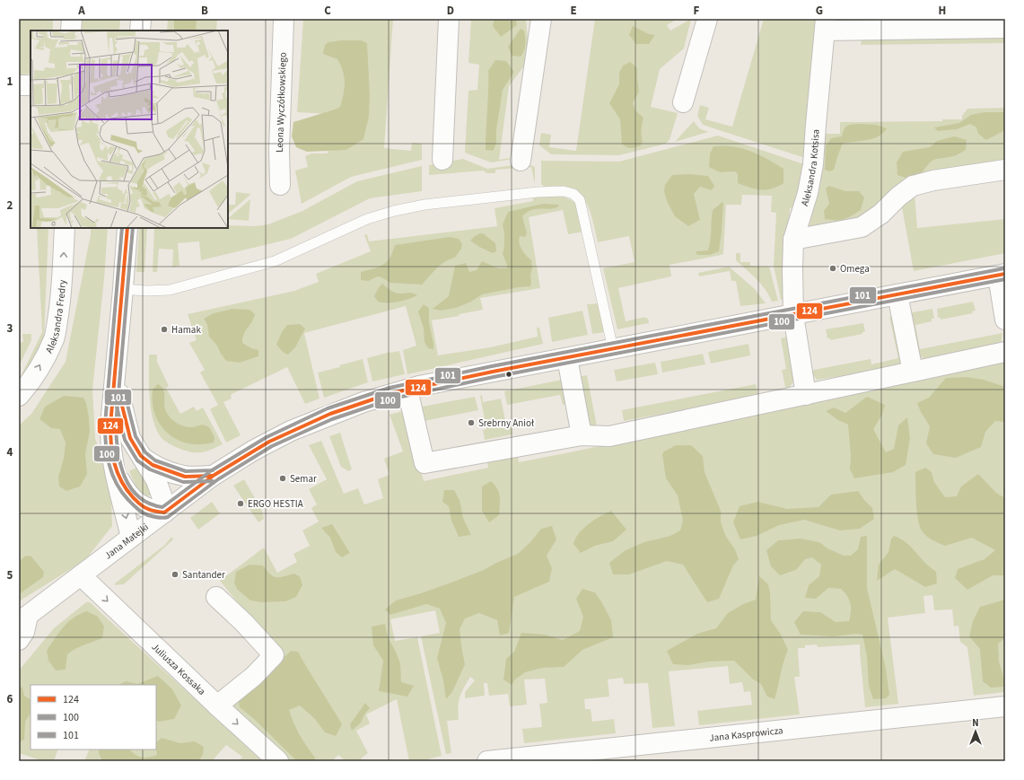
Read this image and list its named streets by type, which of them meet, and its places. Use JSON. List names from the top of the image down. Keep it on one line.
{"streets":{"street":["Leona Wyczółkowskiego","Aleksandra Kotsisa","Aleksandra Fredry","Jana Matejki","Juliusza Kossaka","Jana Kasprowicza"]},"crossings":[["Aleksandra Kotsisa","Jana Matejki"],["Jana Matejki","Juliusza Kossaka"]],"one_way":["Juliusza Kossaka"],"places":["Omega","Hamak","Srebrny Anioł","Semar","ERGO HESTIA","Santander"],"lines":["transit line 124","transit line 100","transit line 101"],"legend":["124","100","101"],"north":"top","grid":{"columns":["A","B","C","D","E","F","G","H"],"rows":["1","2","3","4","5","6"]}}
